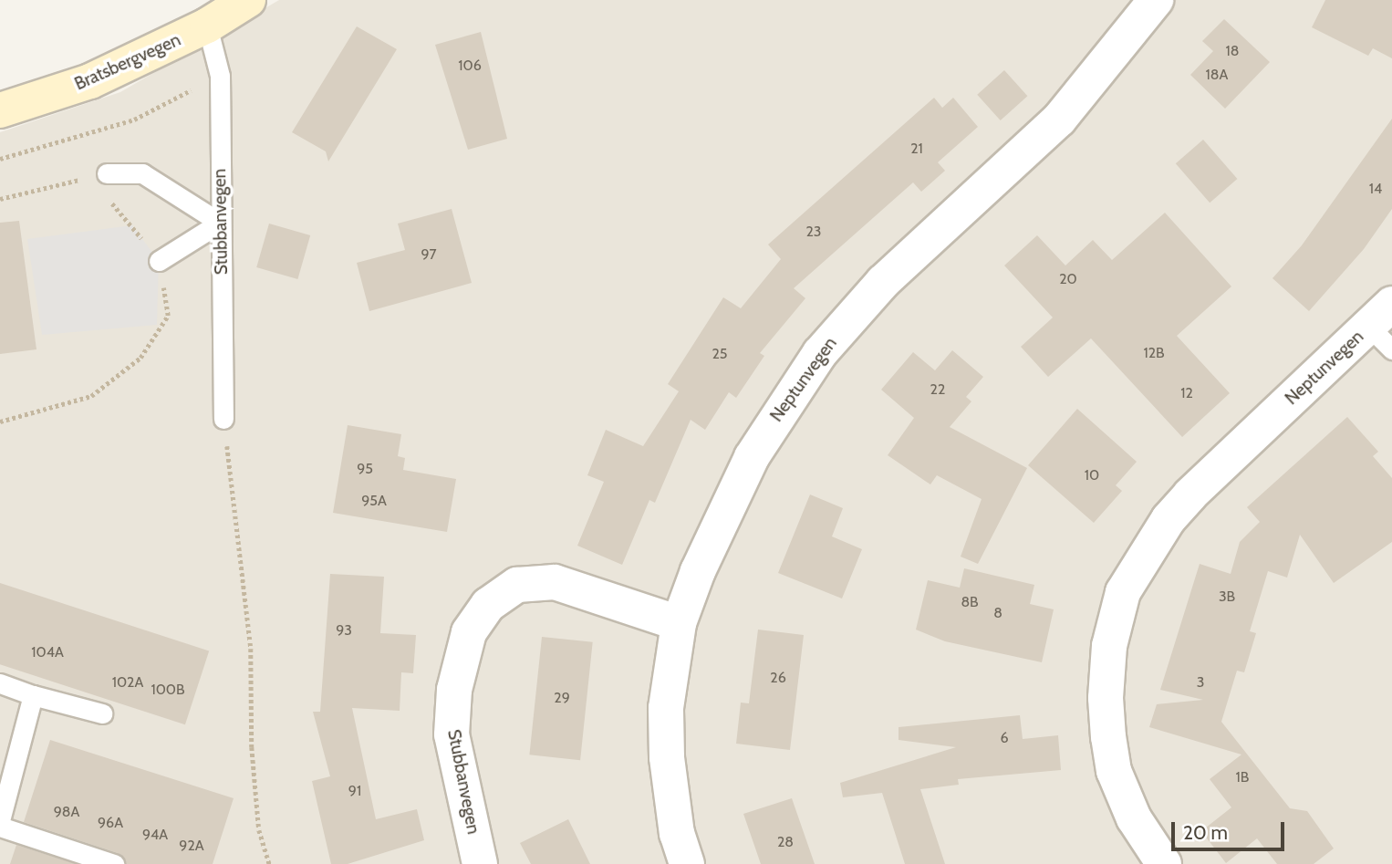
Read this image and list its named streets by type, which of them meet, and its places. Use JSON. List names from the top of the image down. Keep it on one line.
{"streets":{"main road":["Bratsbergvegen"],"street":["Stubbanvegen","Neptunvegen"]},"crossings":[["Bratsbergvegen","Stubbanvegen"],["Stubbanvegen","Neptunvegen"]],"house_numbers":["18","106","18A","21","14","23","97","20","12B","25","22","12","95","10","95A","3B","8B","8","93","104A","26","102A","3","100B","29","6","1B","91","98A","96A","94A","28","92A"],"scale_bar":"20 m"}
